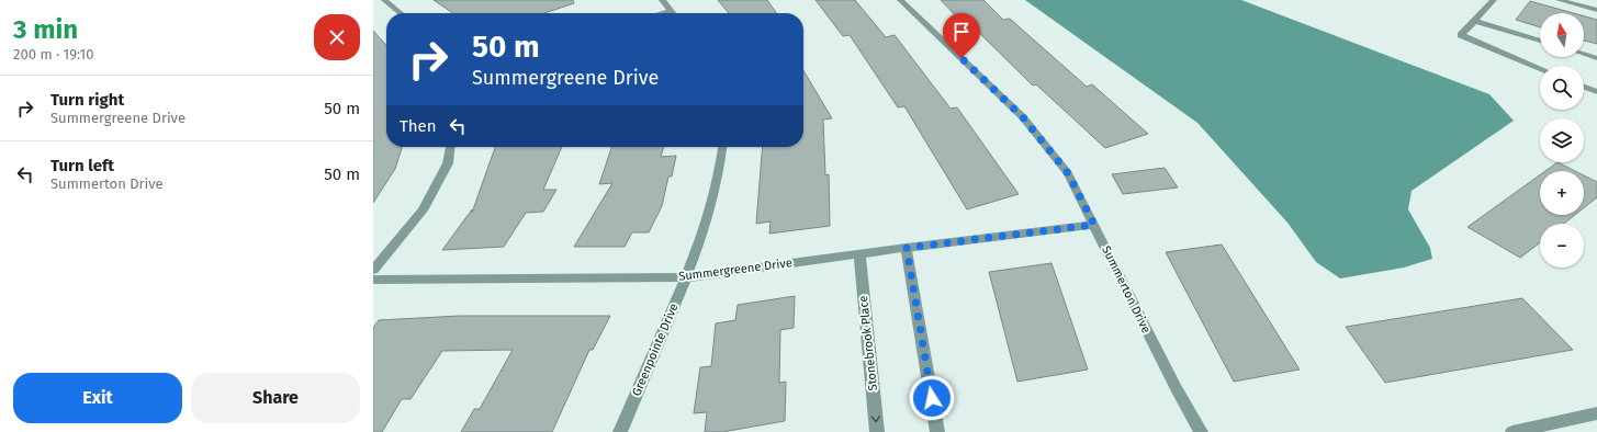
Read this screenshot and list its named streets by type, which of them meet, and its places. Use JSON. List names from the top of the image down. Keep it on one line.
{"streets":{"street":["Summergreene Drive","Summerton Drive","Stonebrook Place","Greenpointe Drive"]},"crossings":[["Summergreene Drive","Summerton Drive"],["Summergreene Drive","Stonebrook Place"],["Summergreene Drive","Greenpointe Drive"]],"north":"top","page":{"heading":["3 min","200 m · 19:10"],"map_buttons":["+","−"],"turn":["50 m","Summergreene Drive"],"list":[{"name":"Turn right","note":"Summergreene Drive","value":"50 m"},{"name":"Turn left","note":"Summerton Drive","value":"50 m"}],"then":"Then","buttons":["Exit","Share"]}}
